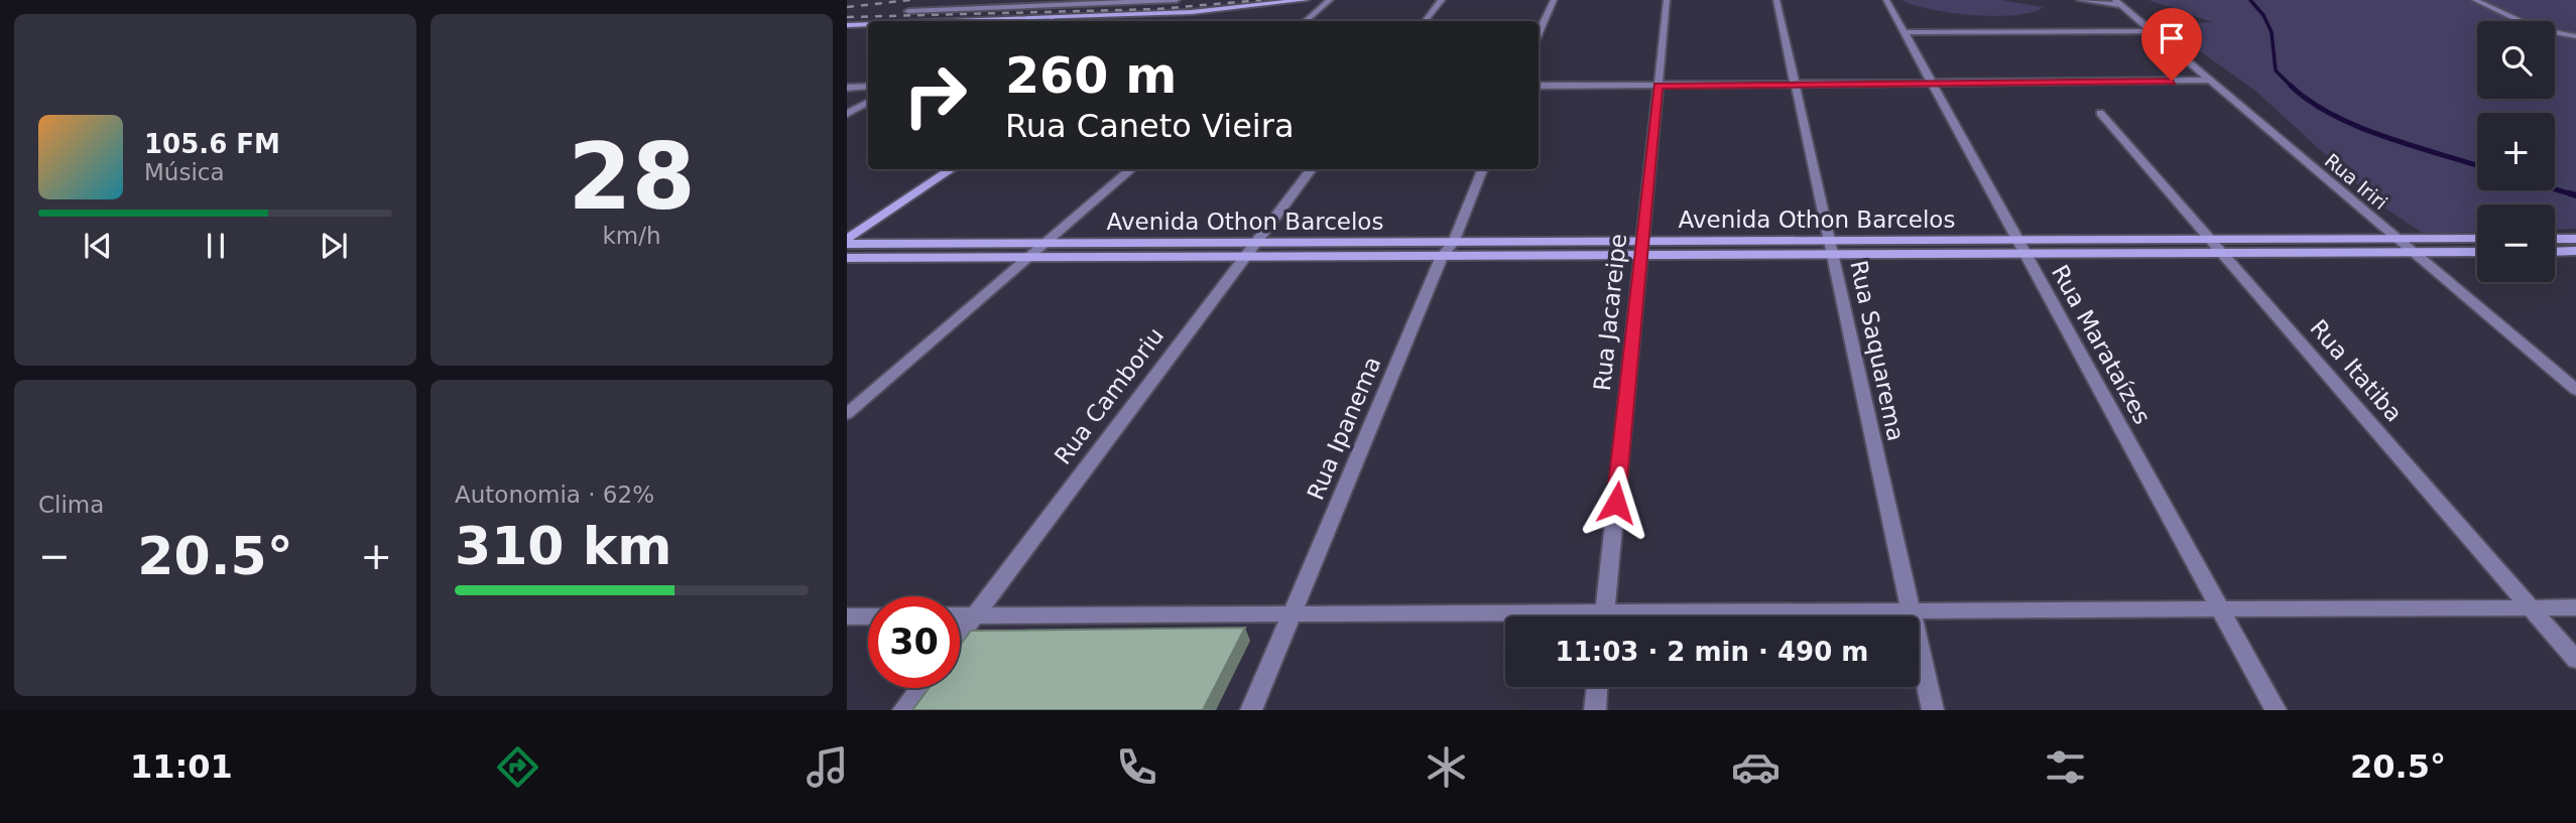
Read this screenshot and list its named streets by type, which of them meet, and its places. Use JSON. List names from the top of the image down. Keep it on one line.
{"streets":{"street":["Rua Iriri","Avenida Othon Barcelos","Rua Jacareipe","Rua Marataízes","Rua Saquarema","Rua Itatiba","Rua Camboriu","Rua Ipanema"]},"crossings":[["Rua Iriri","Avenida Othon Barcelos"],["Avenida Othon Barcelos","Rua Jacareipe"],["Avenida Othon Barcelos","Rua Marataízes"],["Avenida Othon Barcelos","Rua Saquarema"],["Avenida Othon Barcelos","Rua Itatiba"],["Avenida Othon Barcelos","Rua Camboriu"],["Avenida Othon Barcelos","Rua Ipanema"]],"page":{"tile":[["28","km/h"],"Clima",["Autonomia · 62%","310 km"]],"map_buttons":["+","−"],"turn":["260 m","Rua Caneto Vieira"],"song":["105.6 FM","Música"],"heat":["−","20.5°","+"],"limit":"30","trip":"11:03 · 2 min · 490 m","tabs":["11:01","20.5°"]}}
